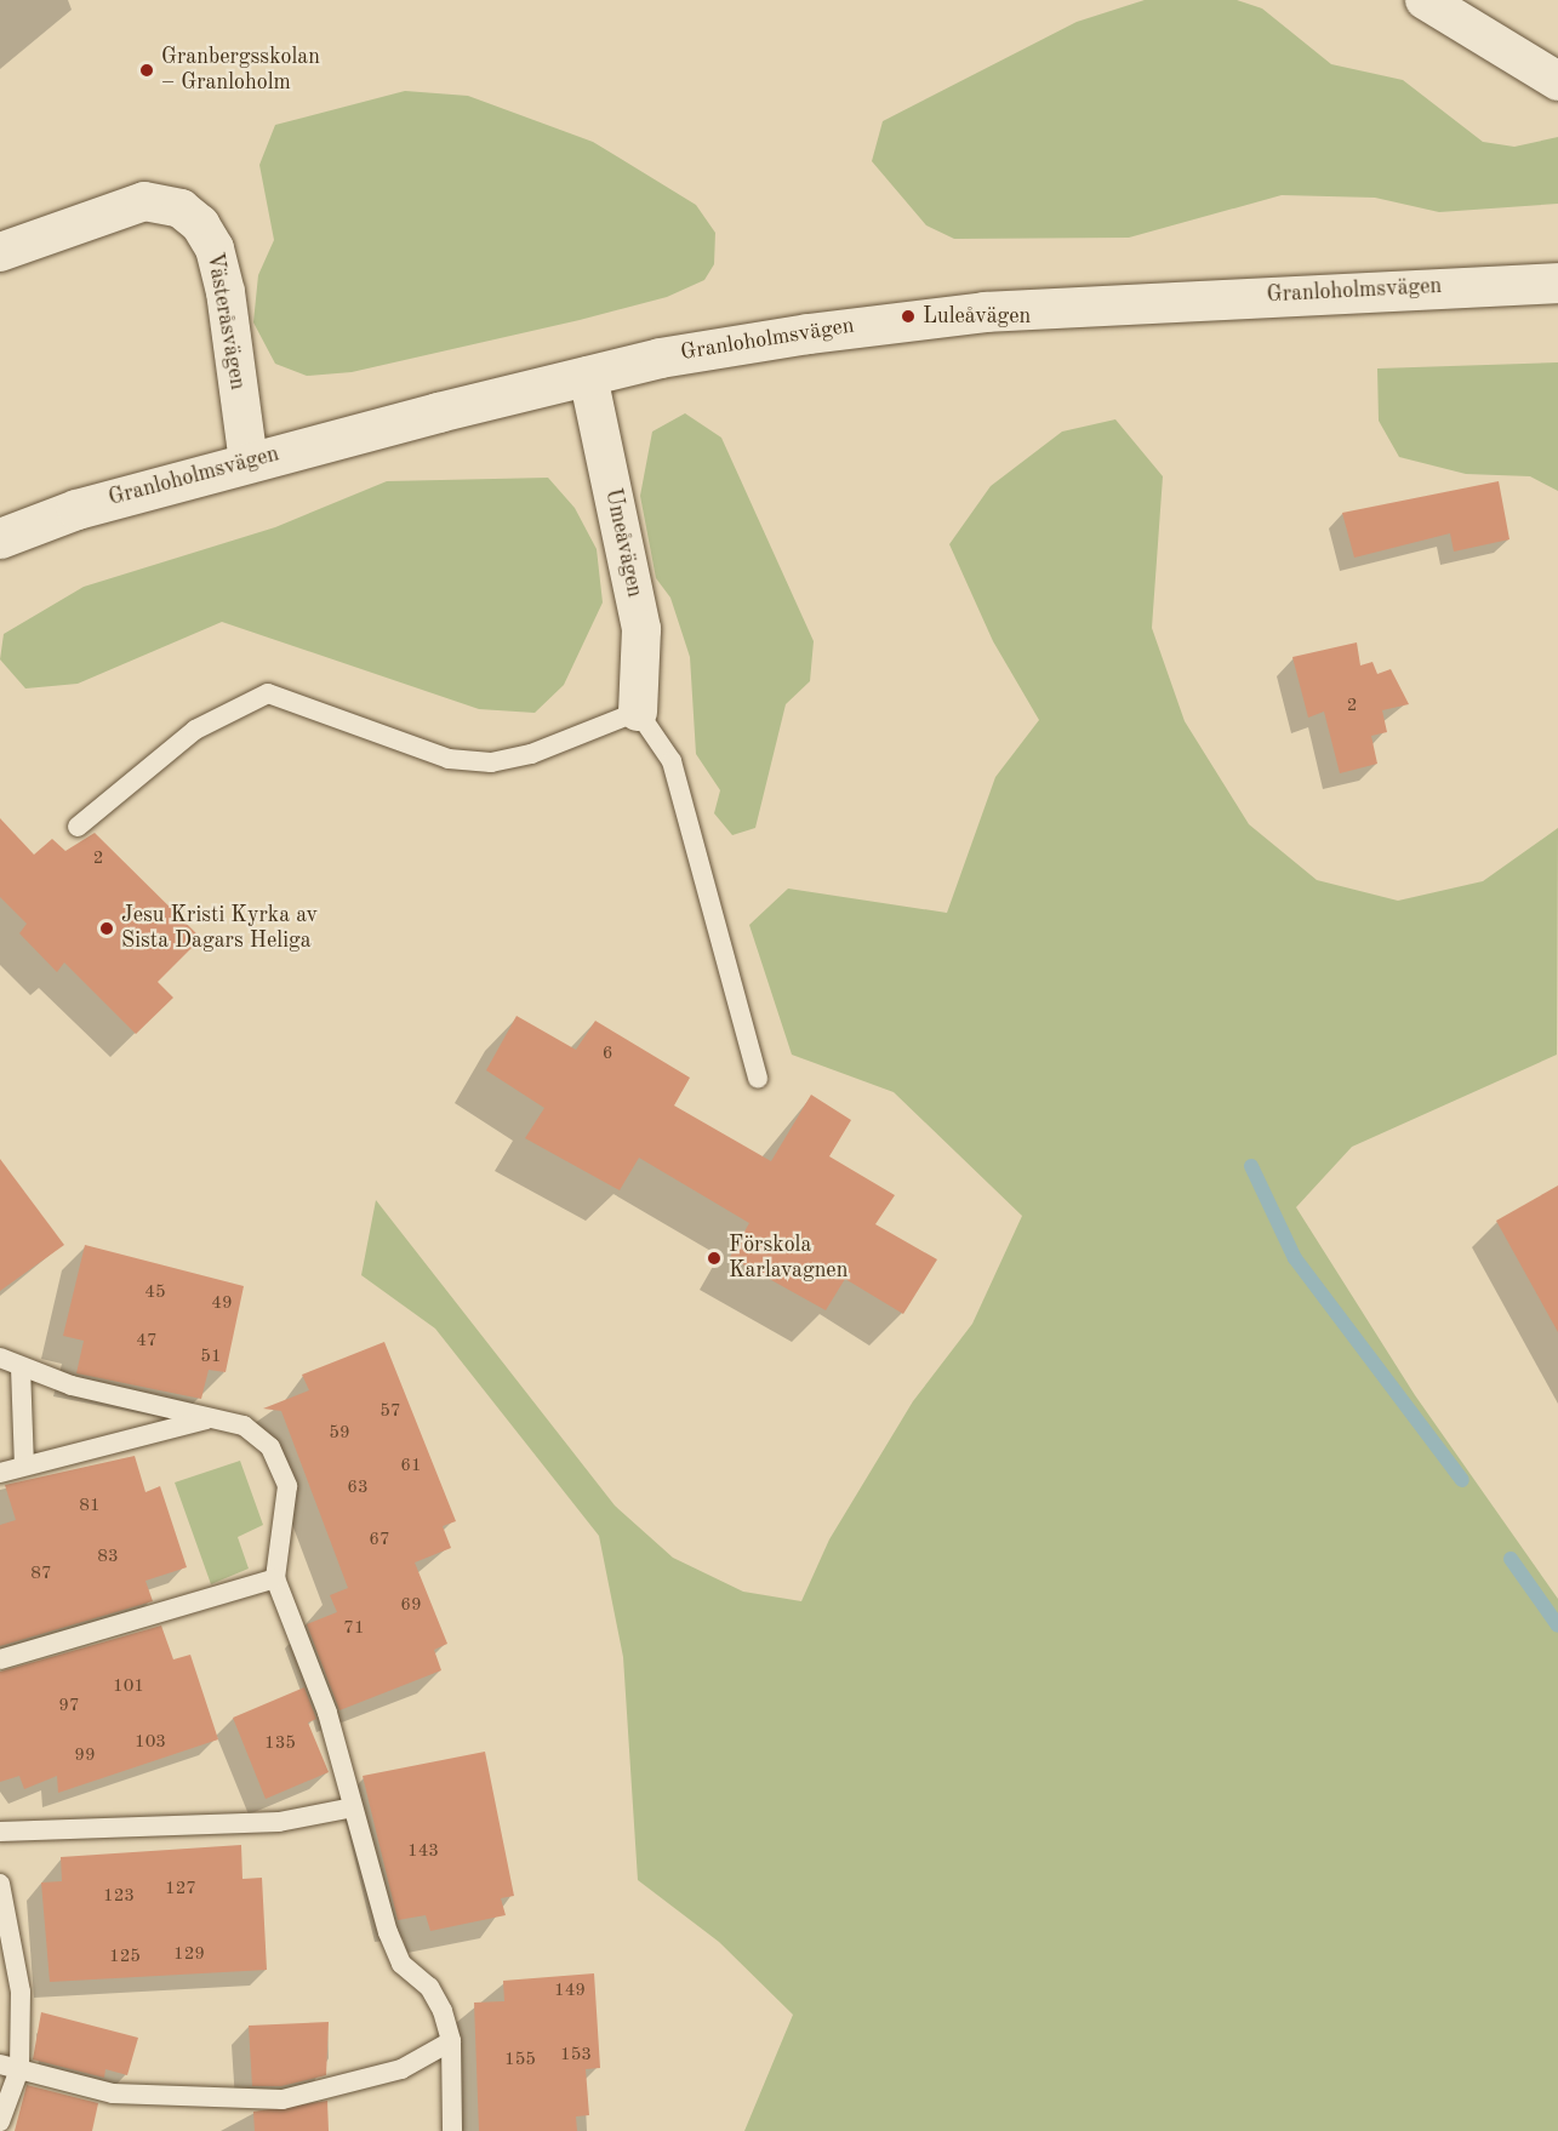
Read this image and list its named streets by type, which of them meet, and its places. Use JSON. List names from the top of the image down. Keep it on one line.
{"streets":{"street":["Granloholmsvägen","Västeråsvägen","Umeåvägen"]},"crossings":[["Granloholmsvägen","Västeråsvägen"],["Granloholmsvägen","Umeåvägen"]],"places":["Granbergsskolan – Granloholm","Luleåvägen","Jesu Kristi Kyrka av Sista Dagars Heliga","Förskola Karlavagnen"],"house_numbers":["2","2","6","45","49","47","51","57","59","61","63","81","67","83","87","69","71","101","97","103","135","99","143","127","123","129","125","149","153","155"]}
